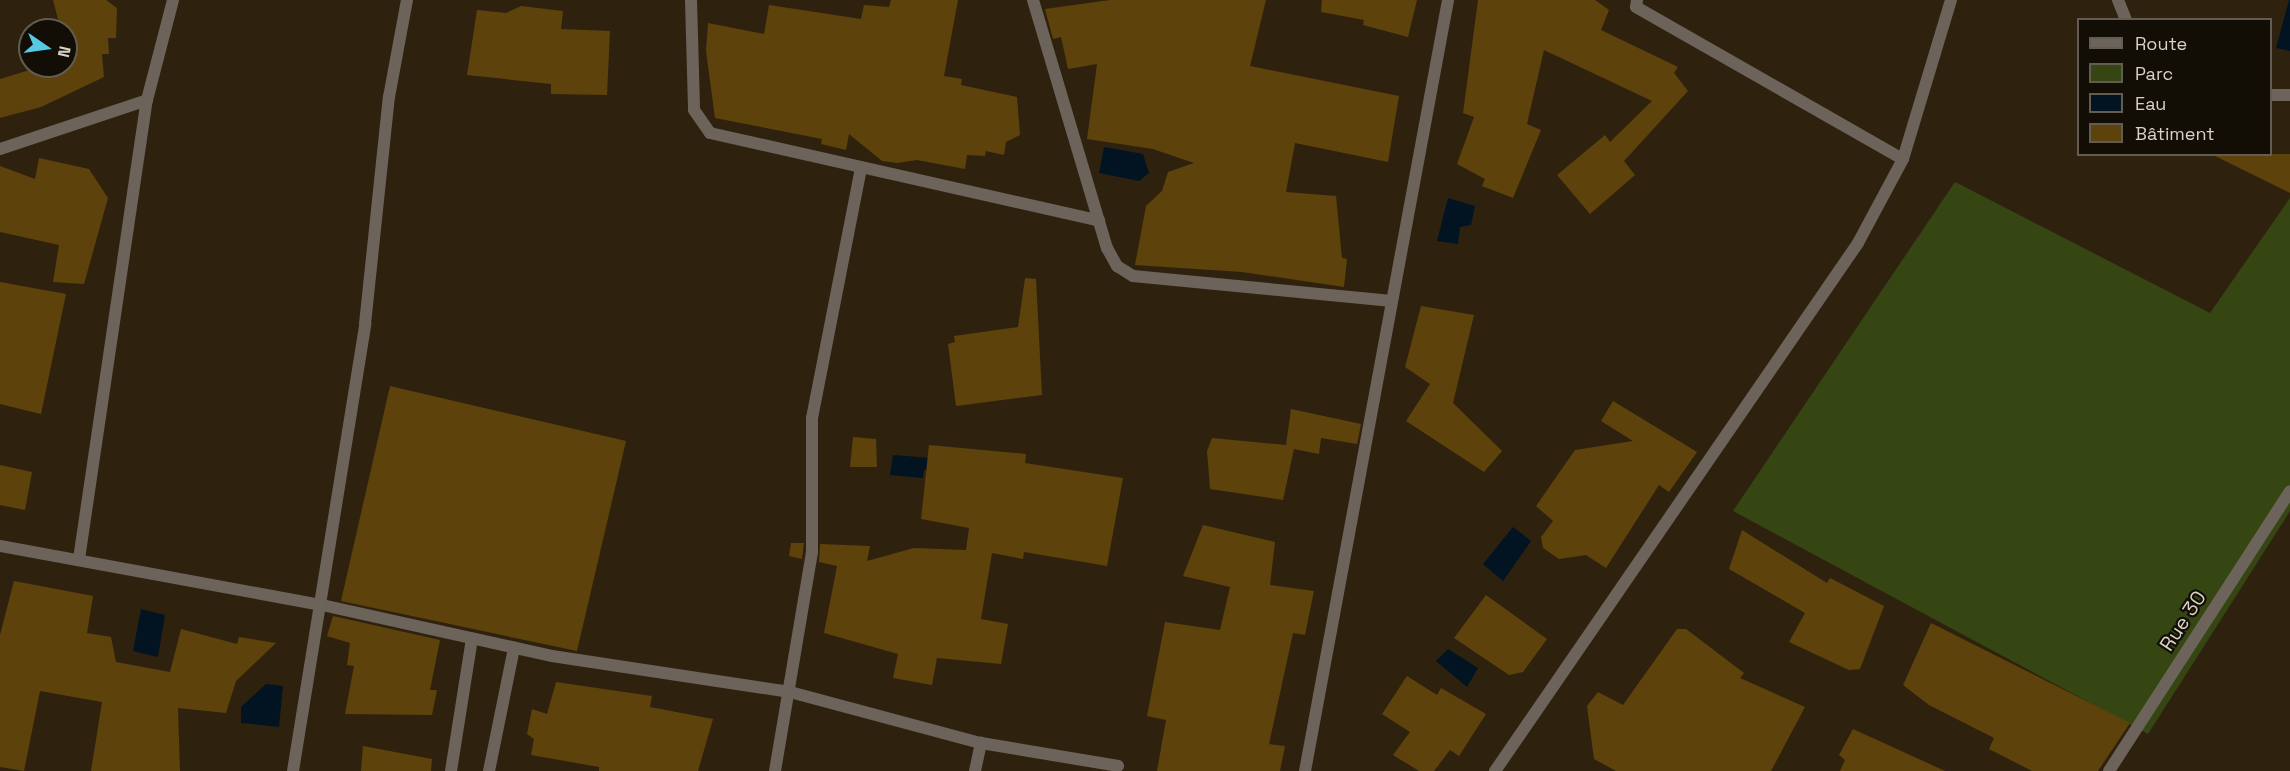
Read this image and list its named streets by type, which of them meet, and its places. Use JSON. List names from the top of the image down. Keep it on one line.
{"streets":{"street":["Rue 30"]},"legend":["Route","Parc","Eau","Bâtiment"],"north":"right"}
